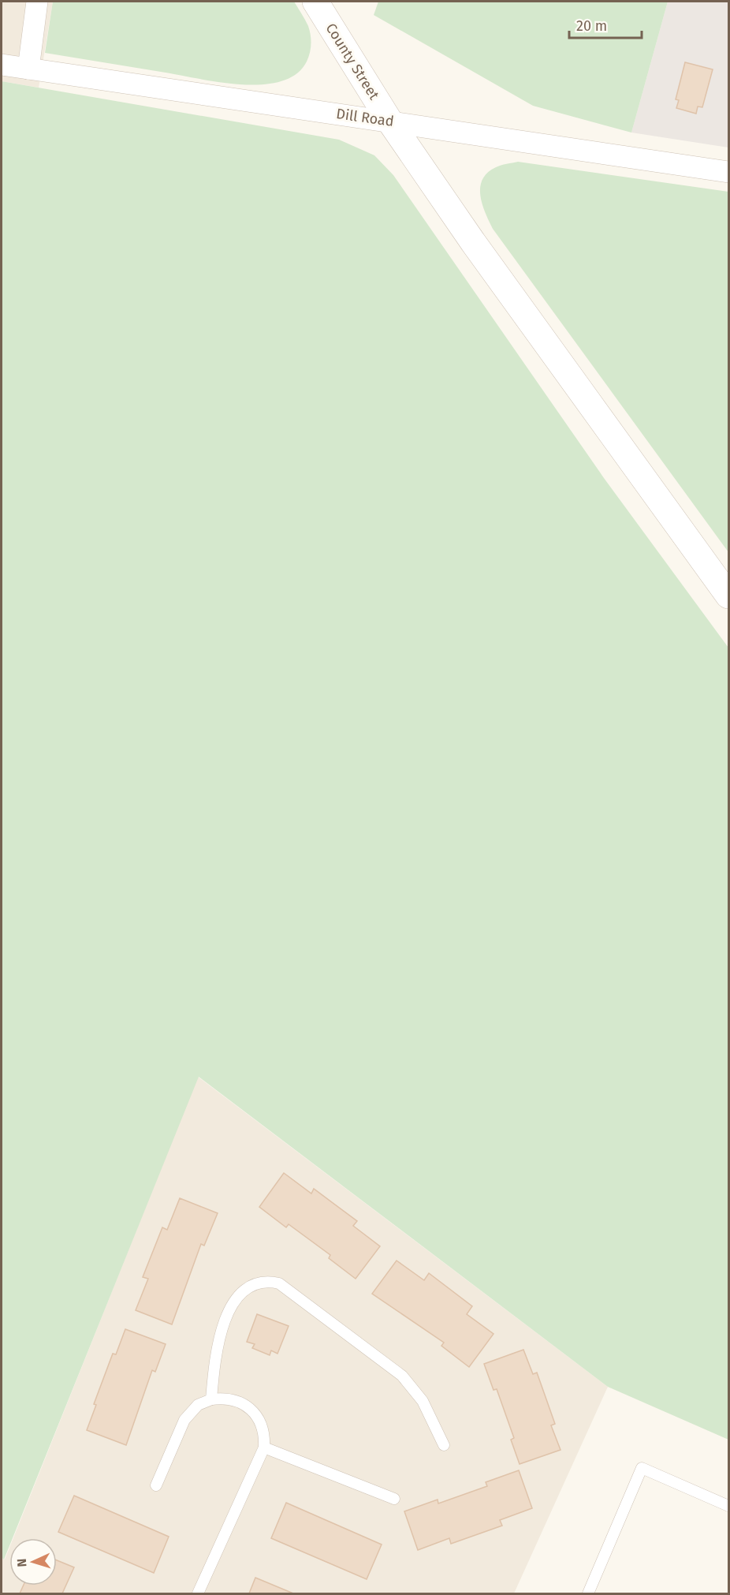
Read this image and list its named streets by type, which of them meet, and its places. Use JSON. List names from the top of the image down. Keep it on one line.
{"streets":{"street":["County Street","Dill Road"]},"crossings":[["County Street","Dill Road"]],"scale_bar":"20 m","north":"left"}
